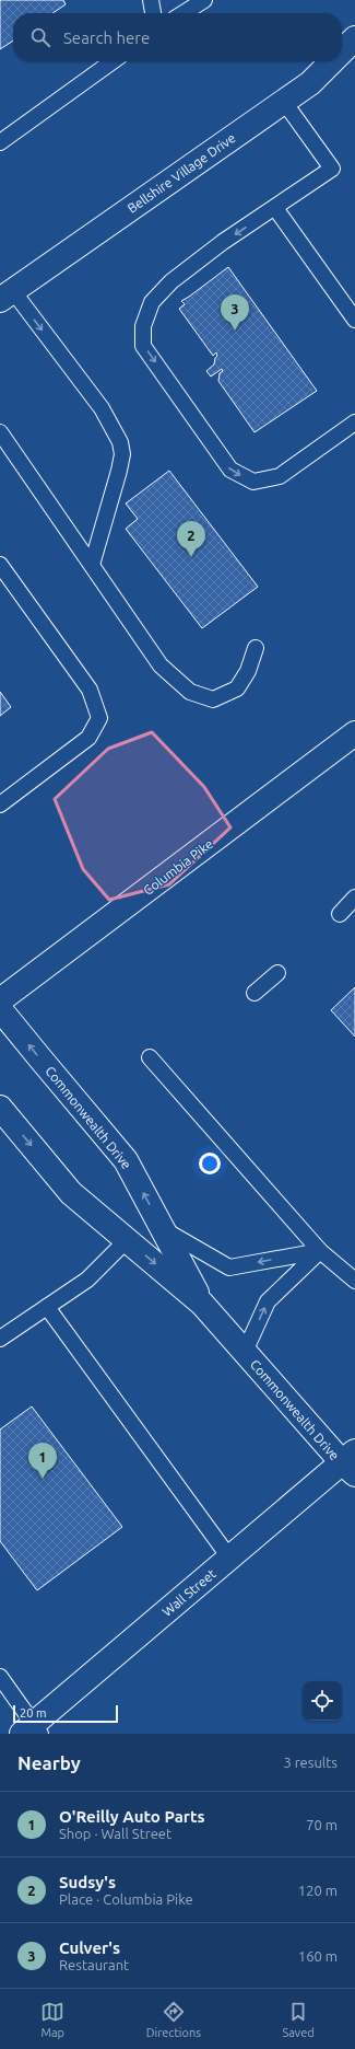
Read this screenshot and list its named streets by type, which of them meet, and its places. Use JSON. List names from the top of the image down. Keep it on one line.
{"streets":{"street":["Bellshire Village Drive","Columbia Pike","Commonwealth Drive","Wall Street"]},"crossings":[["Commonwealth Drive","Wall Street"]],"scale_bar":"20 m","page":{"search":"Search here","pins":["3","2","1"],"scale":"20 m","heading":["Nearby","3 results"],"list":[{"mark":"1","name":"O'Reilly Auto Parts","note":"Shop · Wall Street","value":"70 m"},{"mark":"2","name":"Sudsy's","note":"Place · Columbia Pike","value":"120 m"},{"mark":"3","name":"Culver's","note":"Restaurant","value":"160 m"}],"nav":["Map","Directions","Saved"]}}
